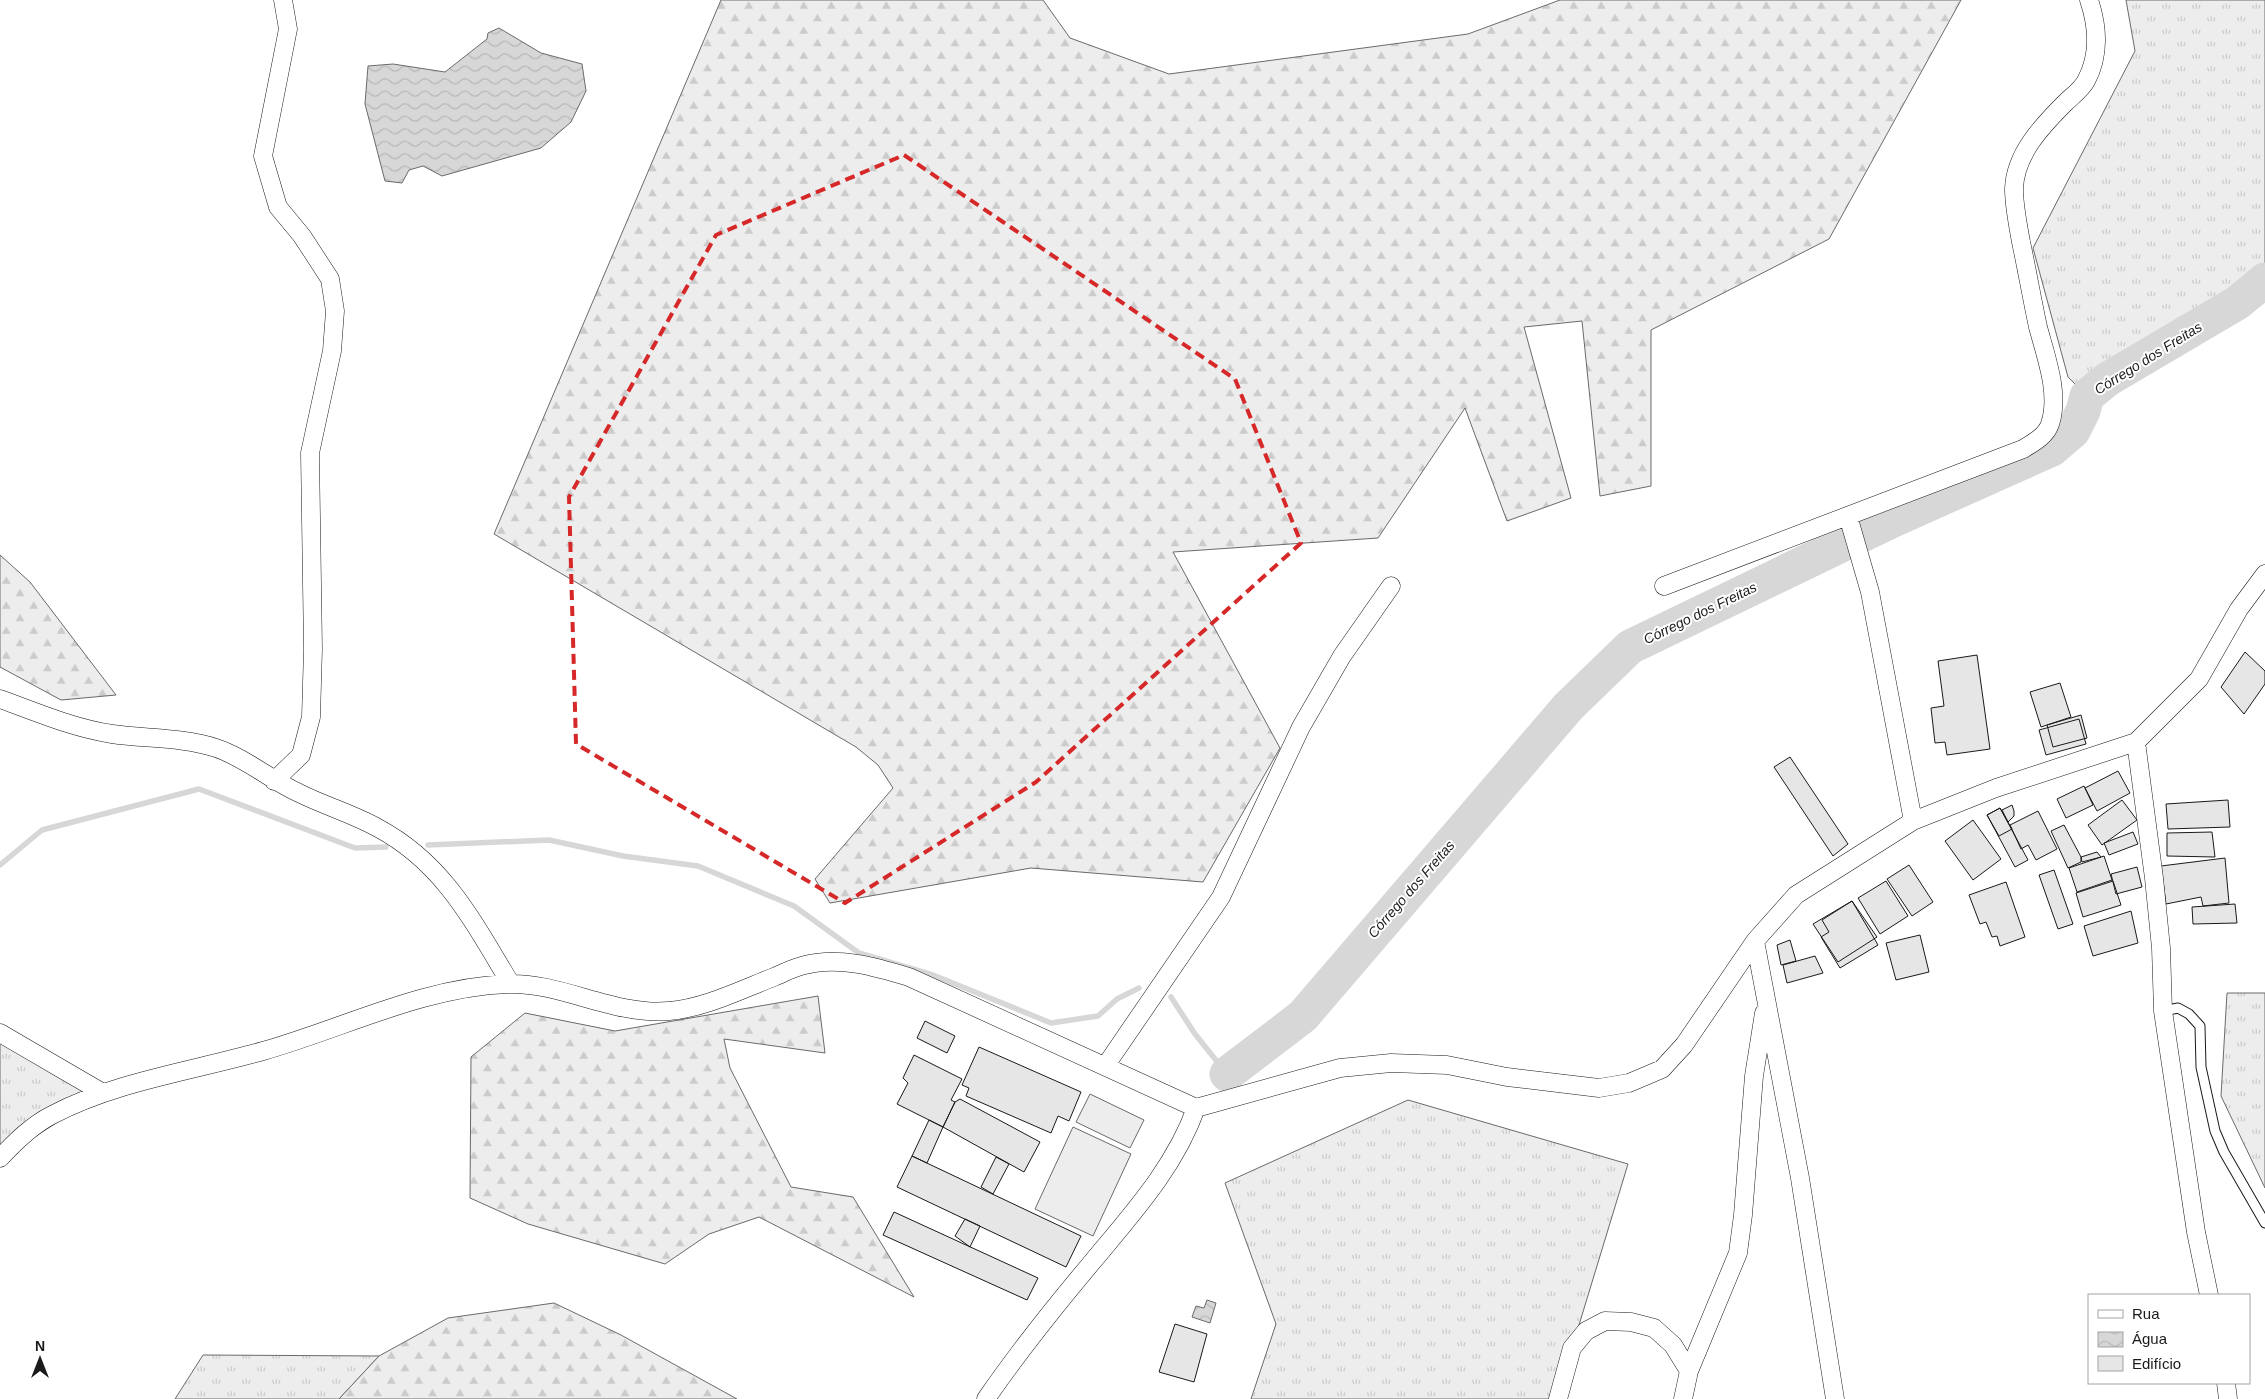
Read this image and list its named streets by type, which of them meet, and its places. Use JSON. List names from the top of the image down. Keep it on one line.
{"water":["Córrego dos Freitas"],"legend":["Rua","Água","Edifício"],"north":"top"}
